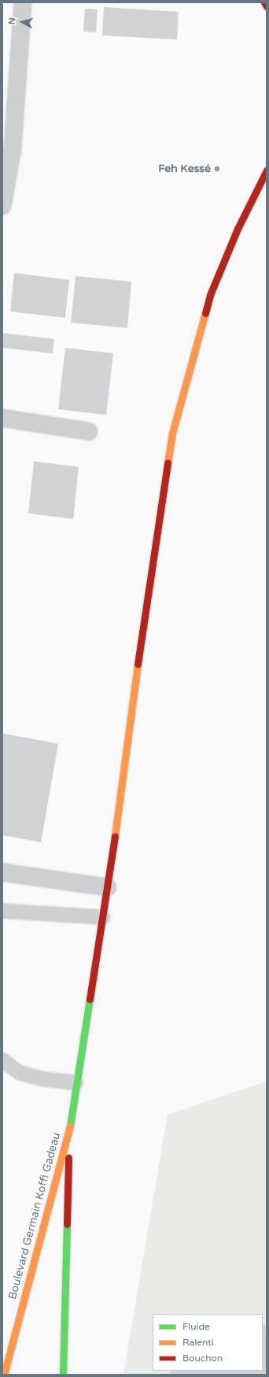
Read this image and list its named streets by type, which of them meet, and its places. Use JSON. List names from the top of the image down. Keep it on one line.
{"streets":{"main road":["Boulevard Germain Koffi Gadeau"]},"places":["Feh Kessé"],"legend":["Fluide","Ralenti","Bouchon"],"north":"left"}
